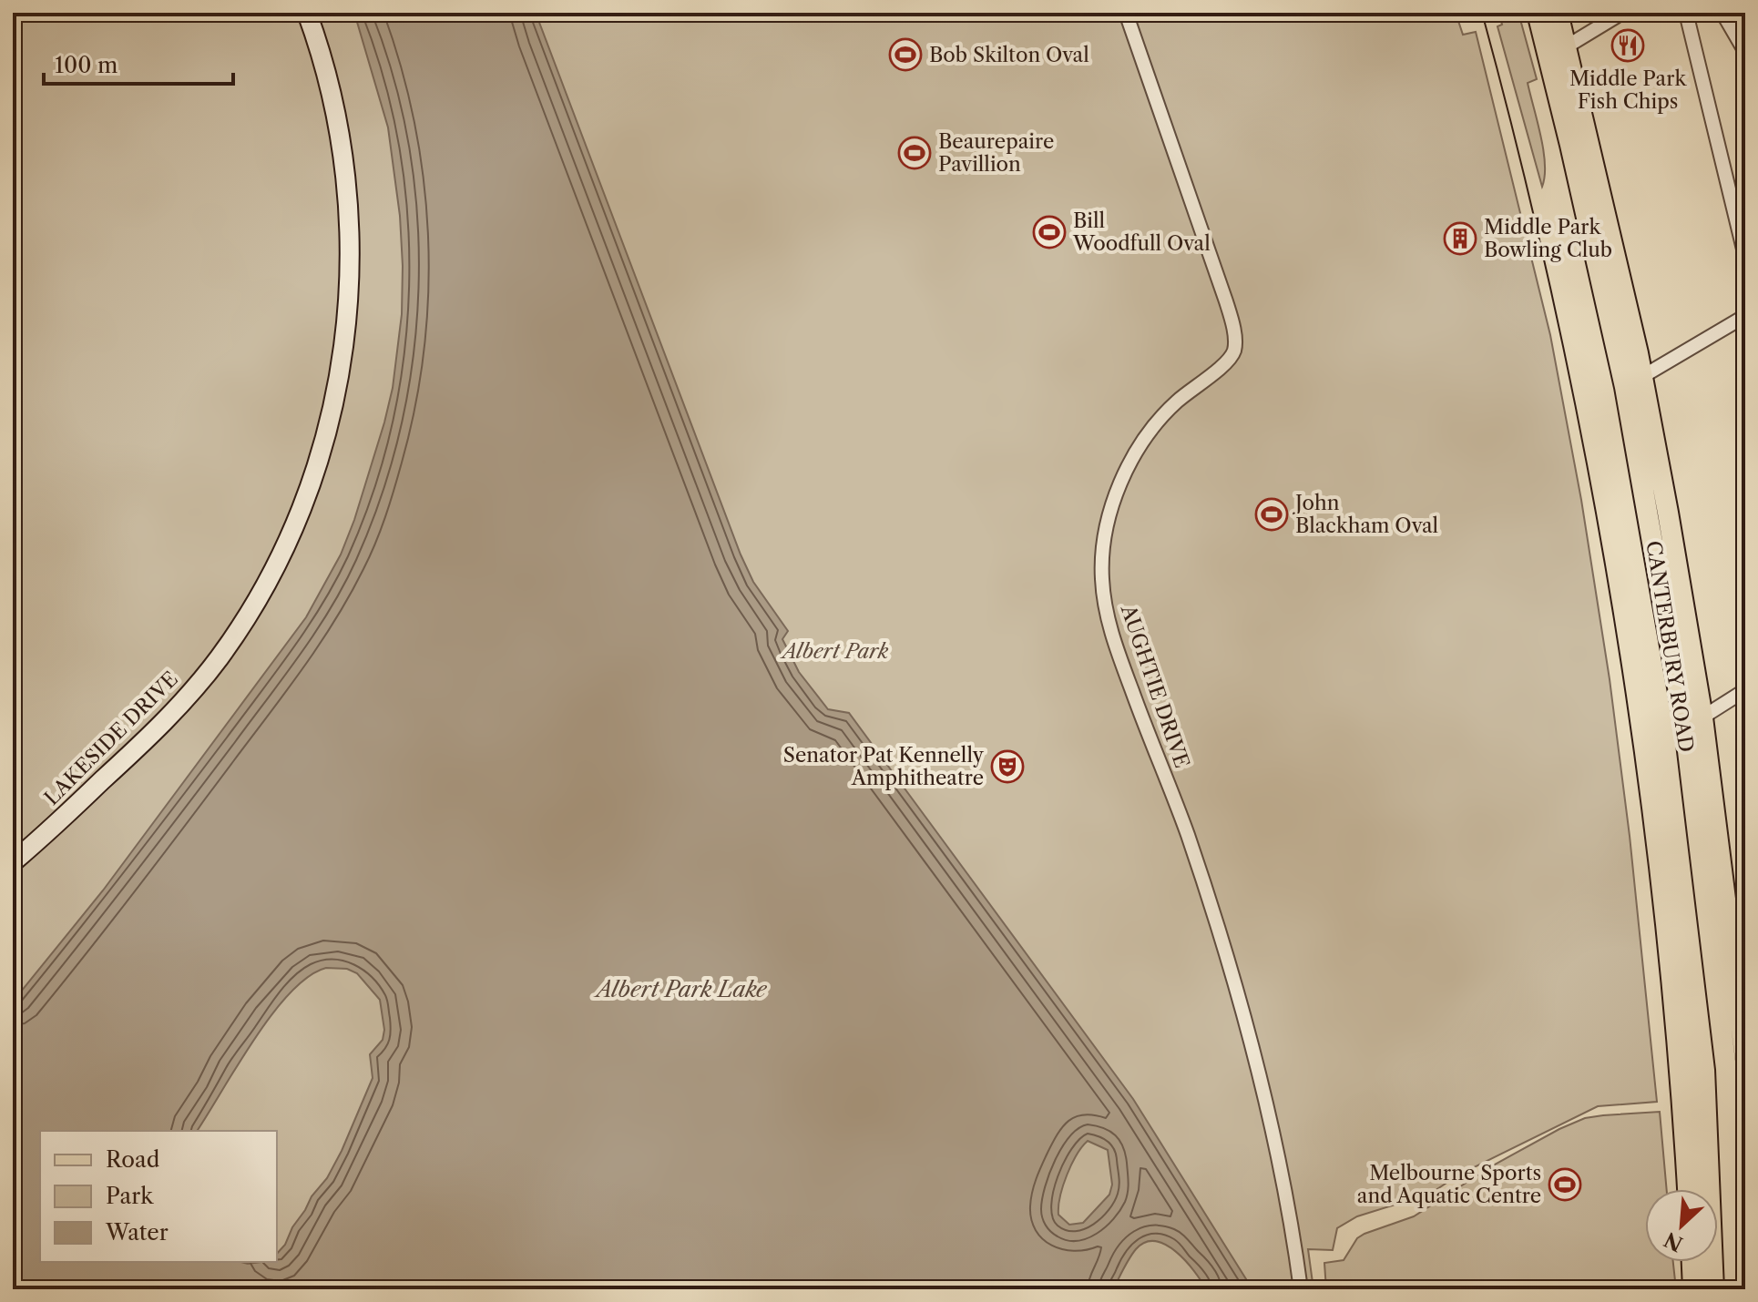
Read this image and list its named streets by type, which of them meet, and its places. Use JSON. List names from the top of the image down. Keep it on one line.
{"streets":{"main road":["CANTERBURY ROAD"],"street":["AUGHTIE DRIVE","LAKESIDE DRIVE"]},"water":["Albert Park Lake"],"parks":["Albert Park"],"places":{"restaurant":["Middle Park Fish Chips"],"sports":["Bob Skilton Oval","Beaurepaire Pavillion","Bill Woodfull Oval","John Blackham Oval","Melbourne Sports and Aquatic Centre"],"building":["Middle Park Bowling Club"],"theatre":["Senator Pat Kennelly Amphitheatre"]},"legend":["Road","Park","Water"],"scale_bar":"100 m","north":"bottom left"}
